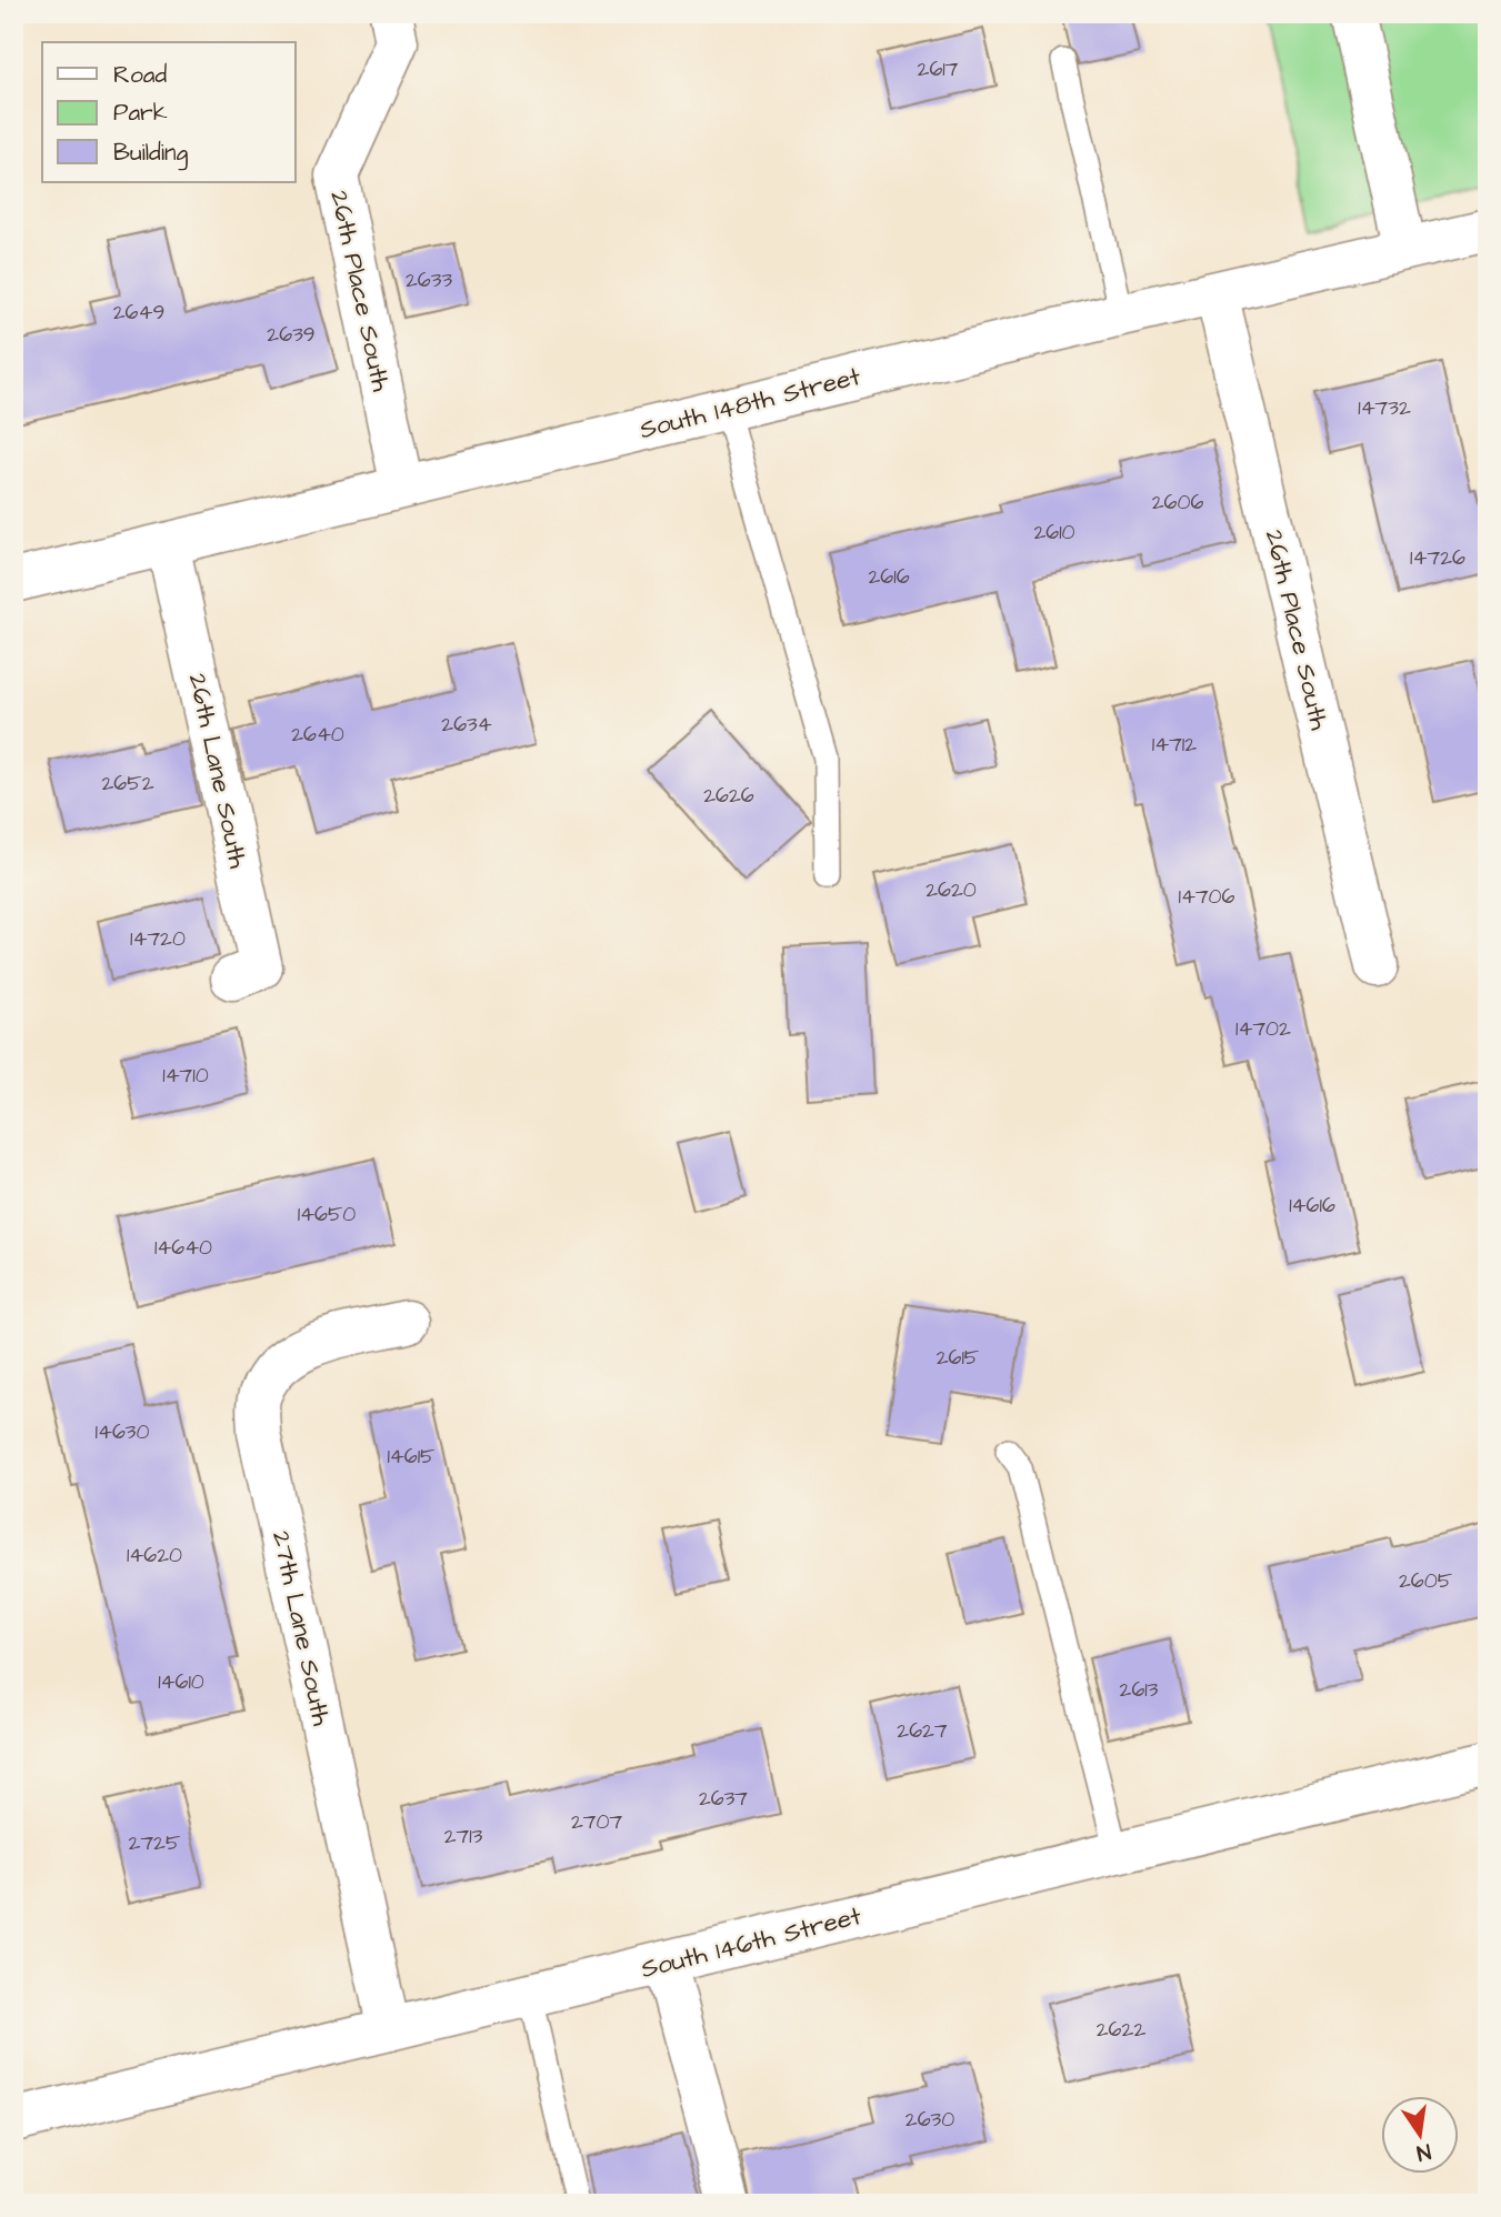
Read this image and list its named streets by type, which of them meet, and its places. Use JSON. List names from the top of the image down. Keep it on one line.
{"streets":{"street":["26th Place South","South 148th Street","26th Lane South","27th Lane South","South 146th Street"]},"crossings":[["26th Place South","South 148th Street"],["South 148th Street","26th Lane South"],["27th Lane South","South 146th Street"]],"house_numbers":["2617","2633","2649","2639","14732","2606","2610","14726","2616","2634","2640","14712","2652","2626","2620","14706","14720","14702","14710","14616","14650","14640","2615","14630","14615","14620","2605","14610","2613","2627","2637","2707","2713","2725","2622","2630"],"legend":["Road","Park","Building"],"north":"bottom"}
